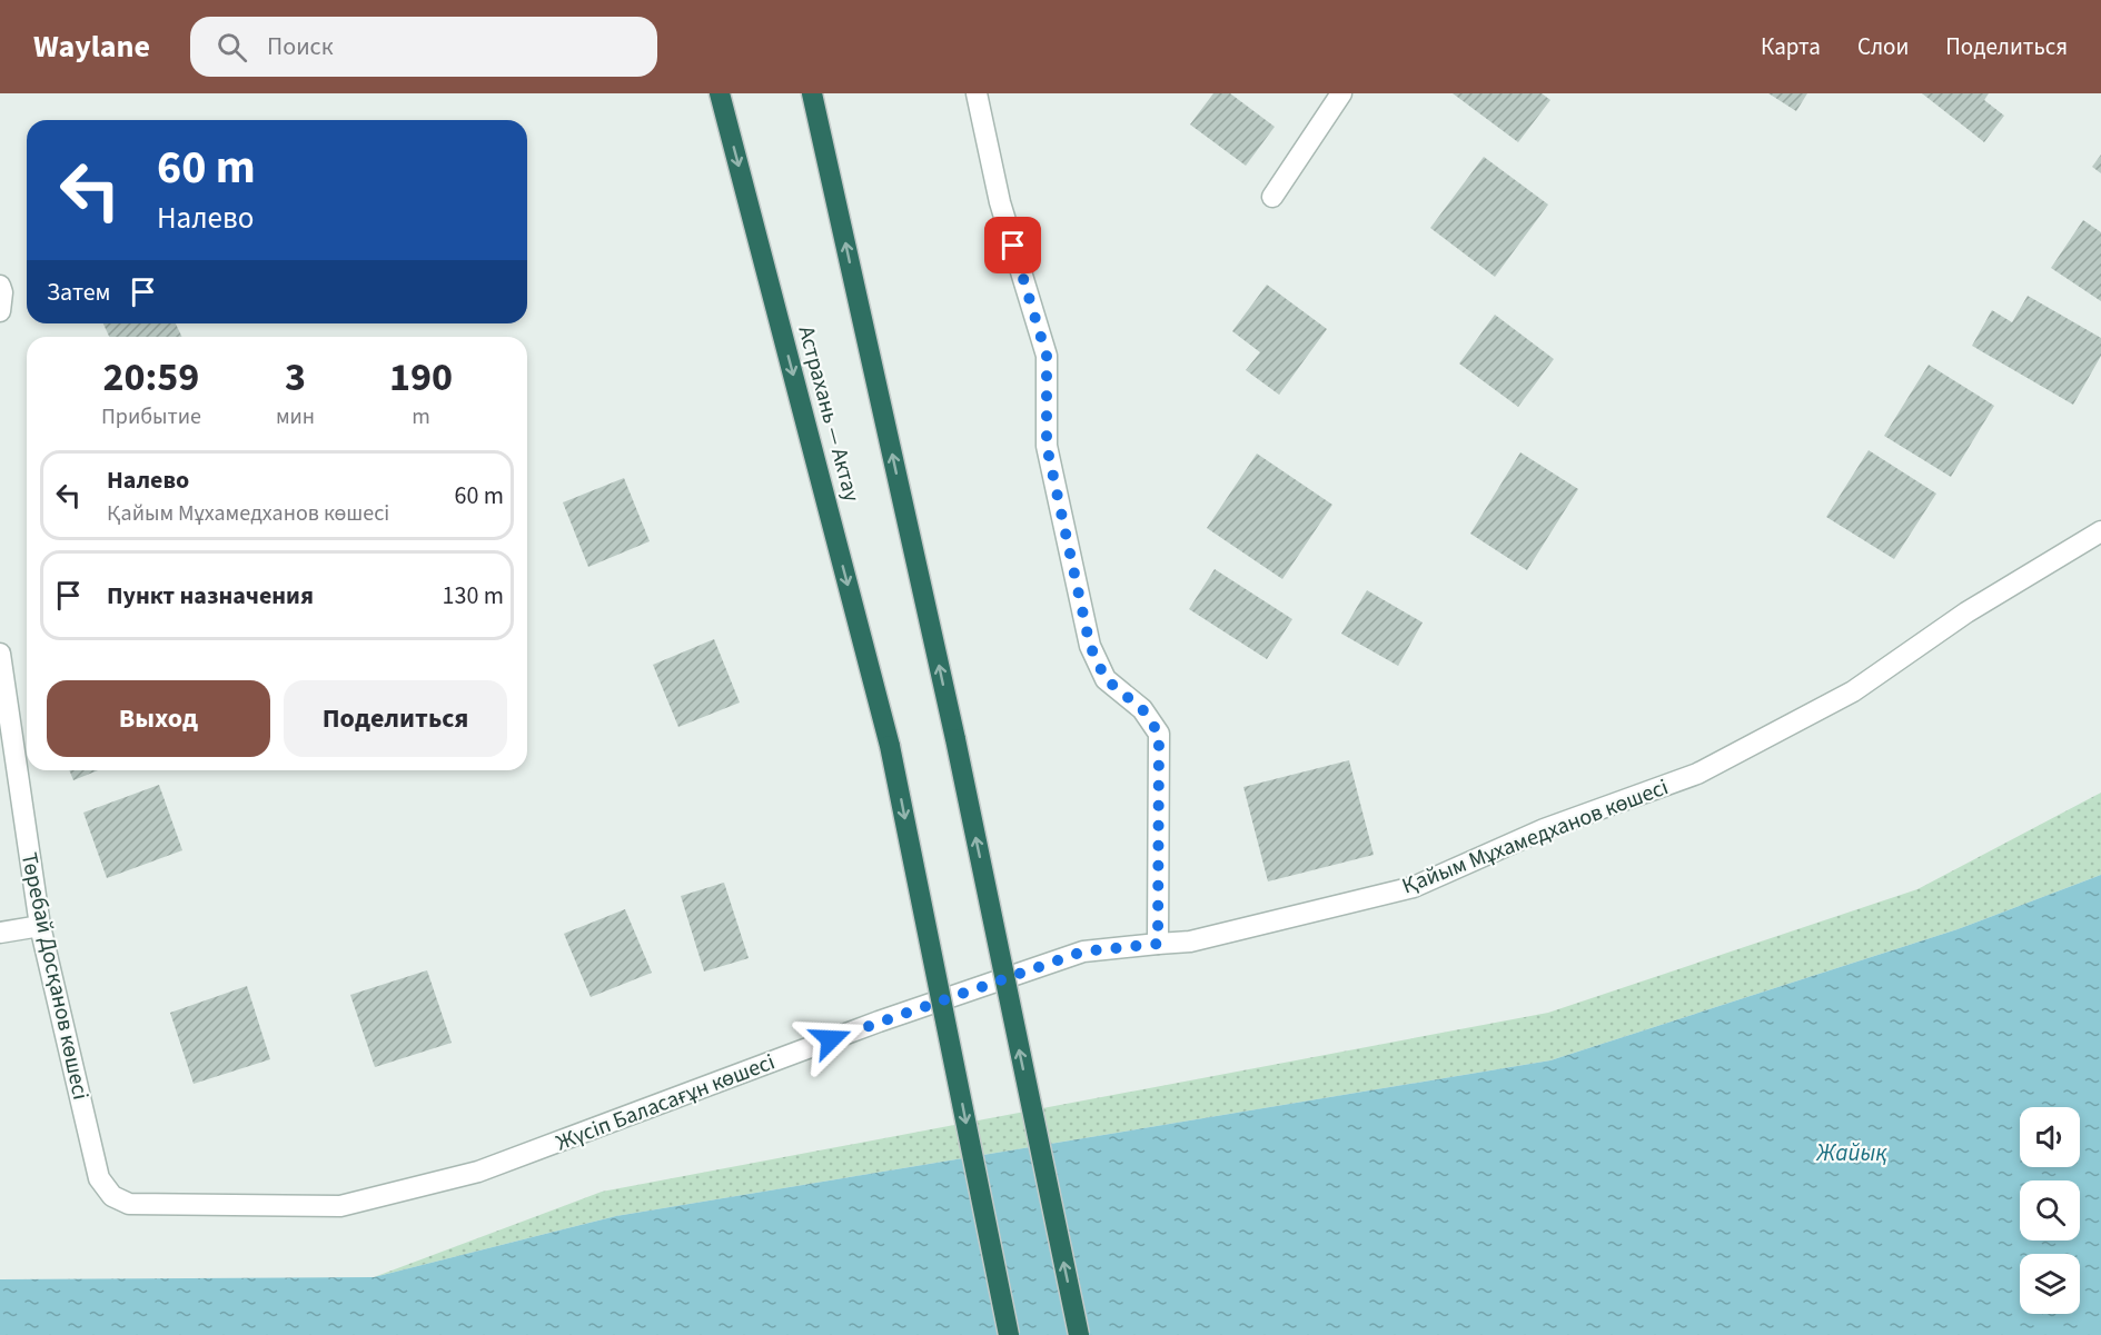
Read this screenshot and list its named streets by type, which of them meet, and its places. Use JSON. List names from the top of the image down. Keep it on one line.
{"streets":{"highway":["Астрахань — Актау"],"street":["Қайым Мұхамедханов көшесi","Төребай Досқанов көшесі","Жүсіп Баласағұн көшесі"]},"crossings":[["Қайым Мұхамедханов көшесi","Жүсіп Баласағұн көшесі"],["Төребай Досқанов көшесі","Жүсіп Баласағұн көшесі"]],"water":["Жайық"],"page":{"header":"Waylane","search":"Поиск","nav":["Карта","Слои","Поделиться"],"turn":["60 m","Налево"],"then":"Затем","eta":["20:59","Прибытие","3","мин","190","m"],"list":[{"name":"Налево","note":"Қайым Мұхамедханов көшесi","value":"60 m"},{"name":"Пункт назначения","value":"130 m"}],"buttons":["Выход","Поделиться"]}}
